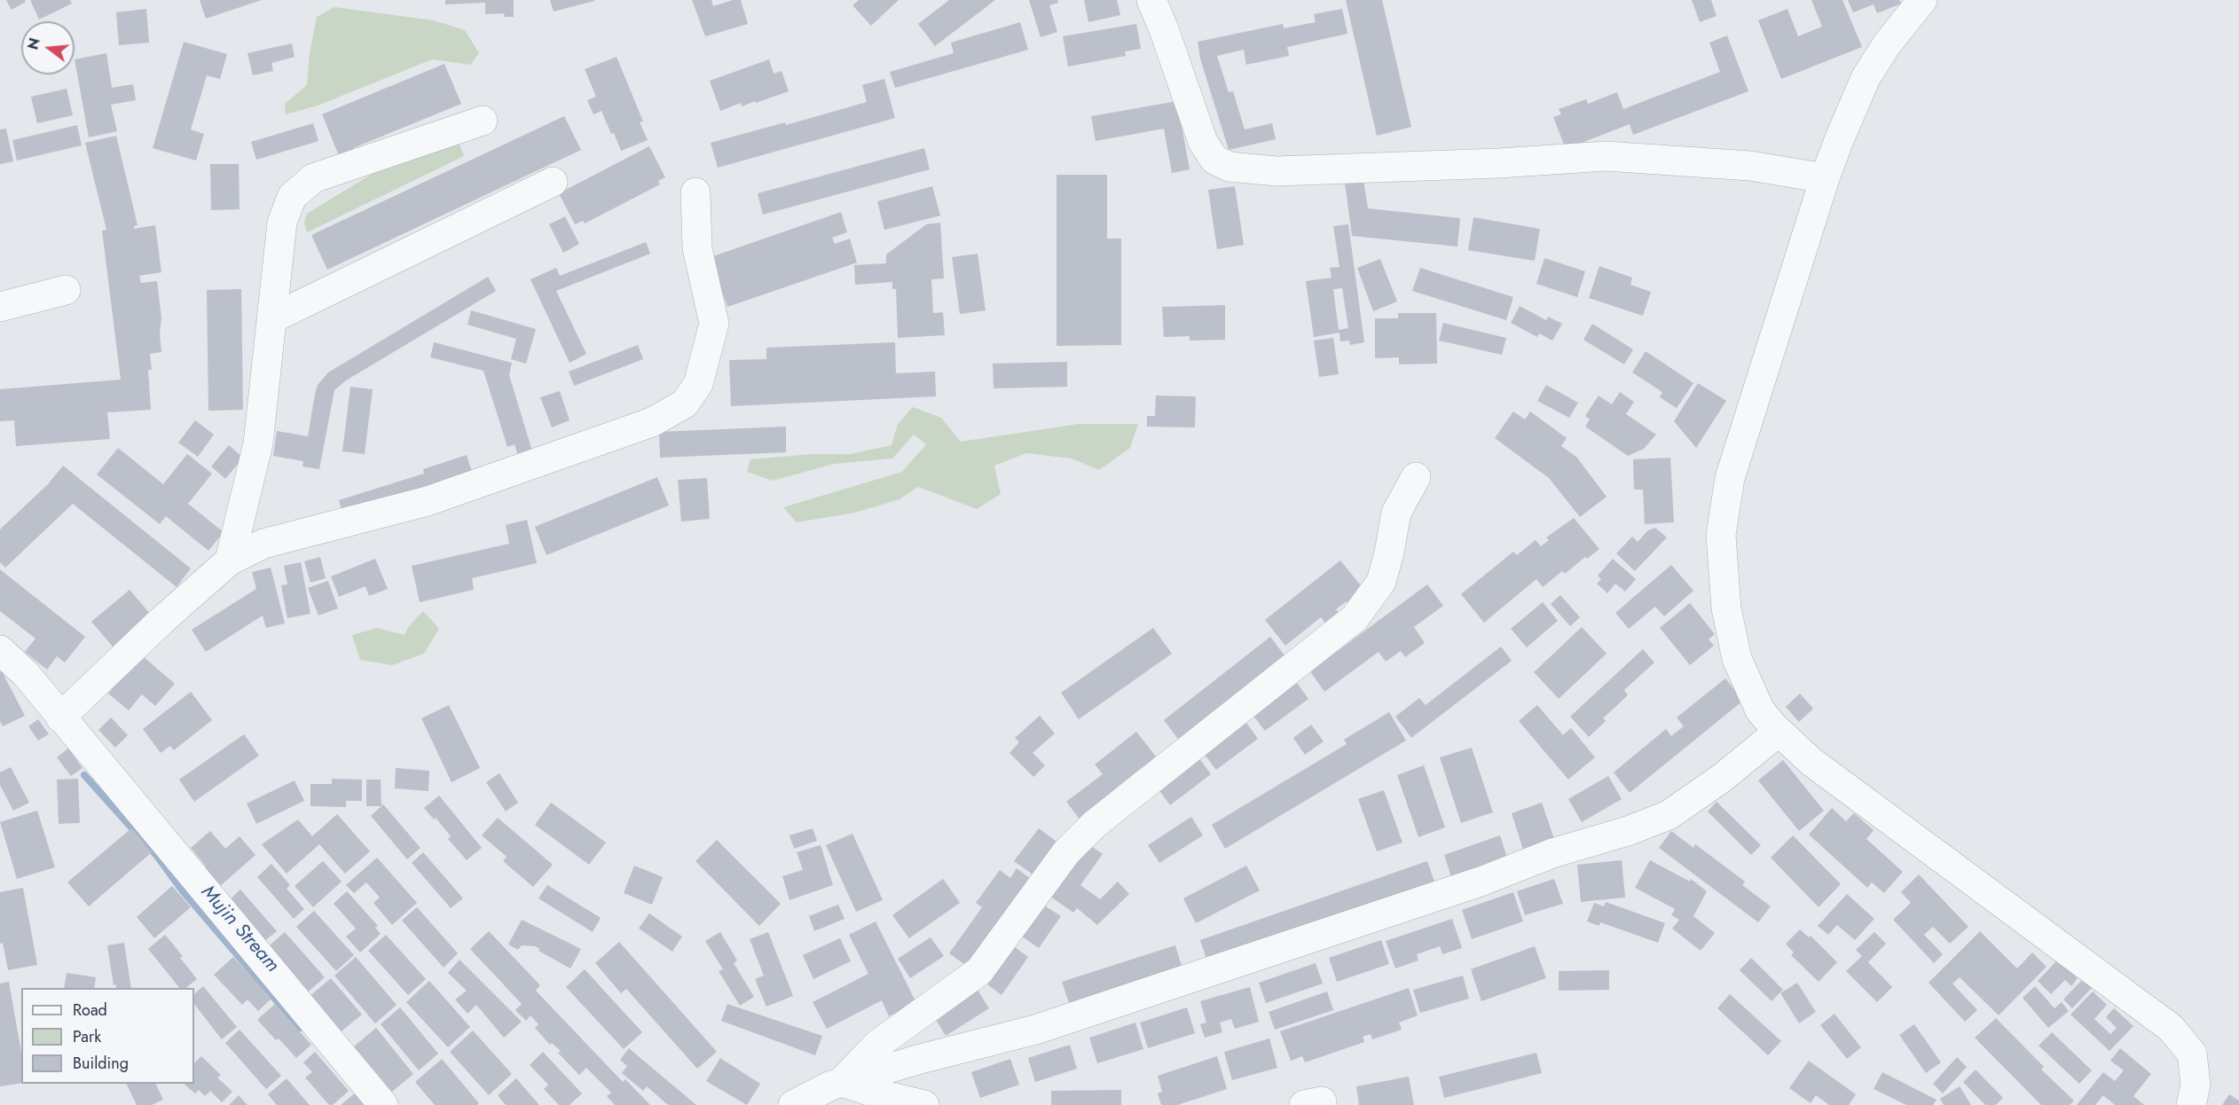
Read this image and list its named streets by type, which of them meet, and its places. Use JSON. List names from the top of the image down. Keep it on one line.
{"water":["Mujin Stream"],"legend":["Road","Park","Building"],"north":"left"}
